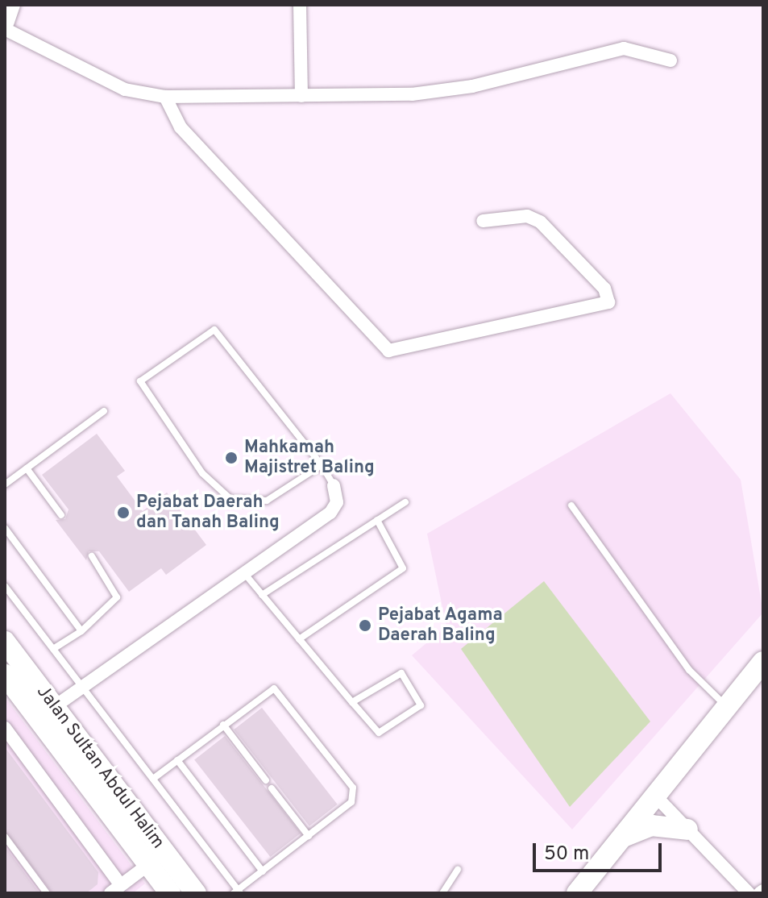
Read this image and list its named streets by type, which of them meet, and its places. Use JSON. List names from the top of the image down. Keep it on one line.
{"streets":{"main road":["Jalan Sultan Abdul Halim"]},"places":["Mahkamah Majistret Baling","Pejabat Daerah dan Tanah Baling","Pejabat Agama Daerah Baling"],"scale_bar":"50 m"}
